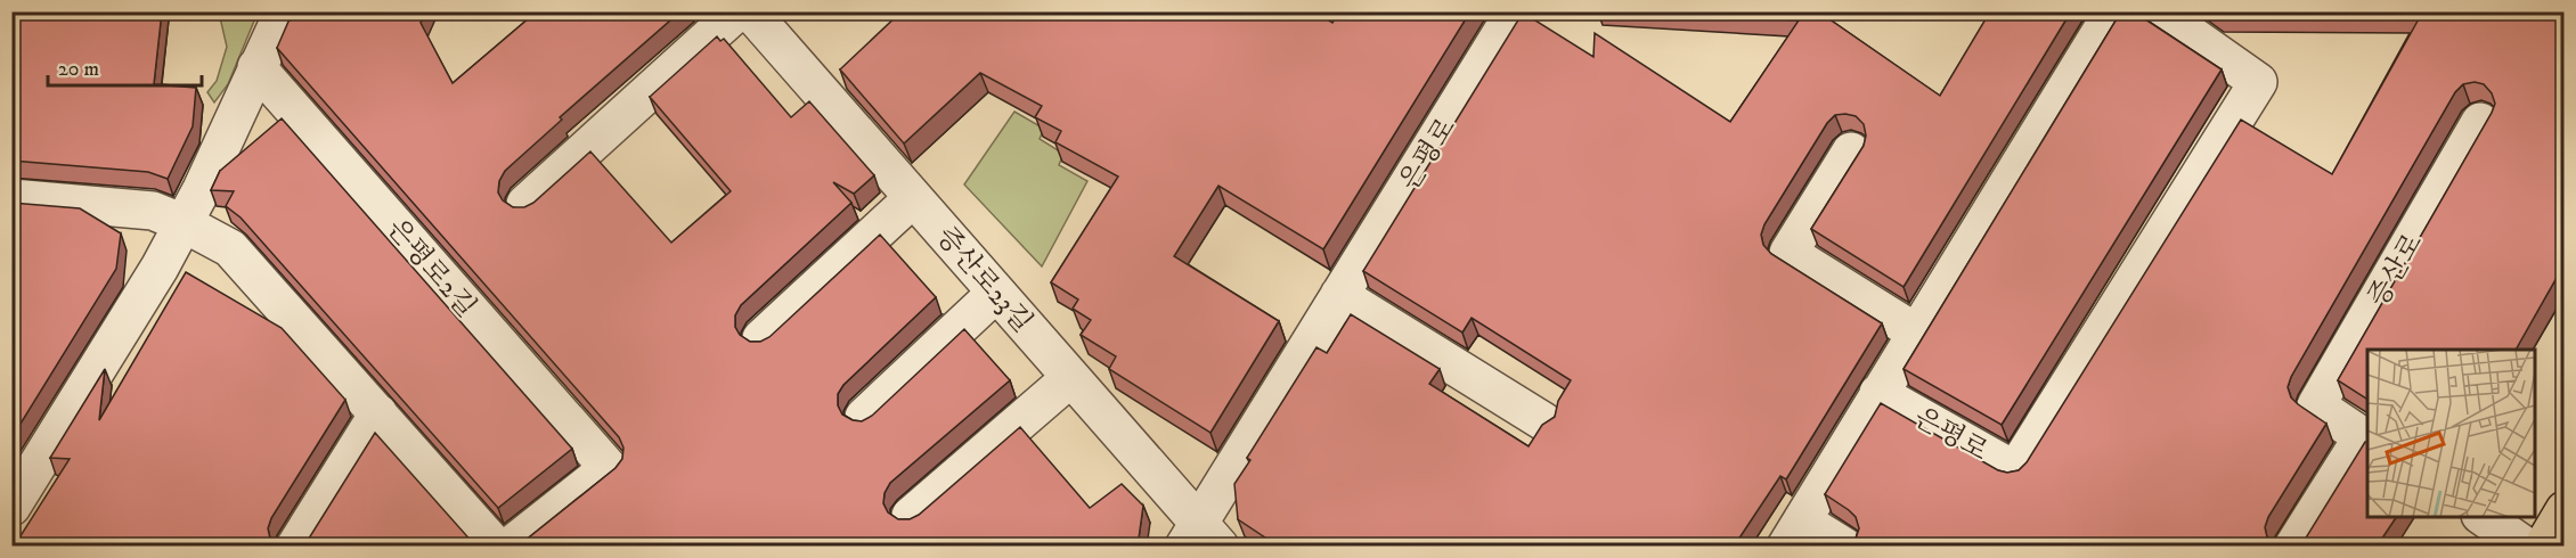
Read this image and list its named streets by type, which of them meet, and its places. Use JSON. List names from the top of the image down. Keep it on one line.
{"streets":{"street":["은평로","은평로2길","증산로","증산로23길"]},"crossings":[["은평로","증산로23길"]],"scale_bar":"20 m"}
